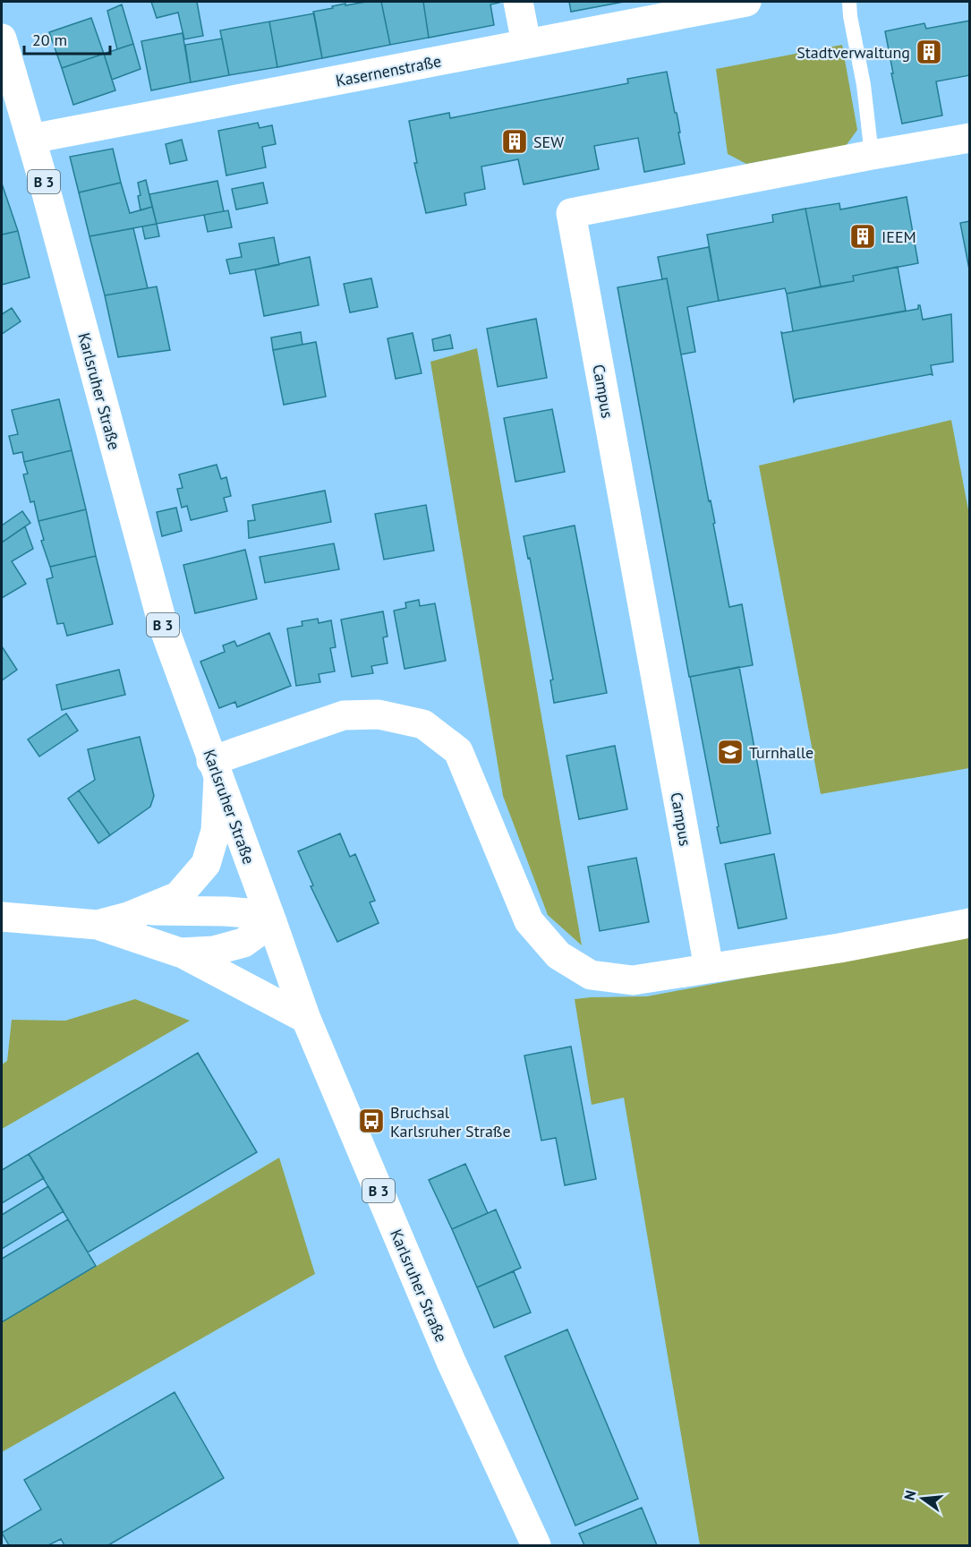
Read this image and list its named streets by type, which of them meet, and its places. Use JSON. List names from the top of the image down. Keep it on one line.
{"streets":{"street":["Kasernenstraße","B 3","Karlsruher Straße","Campus"]},"crossings":[["Kasernenstraße","Karlsruher Straße"]],"places":{"building":["Stadtverwaltung","SEW","IEEM"],"school or university":["Turnhalle"],"bus stop":["Bruchsal Karlsruher Straße"]},"scale_bar":"20 m","north":"left"}
